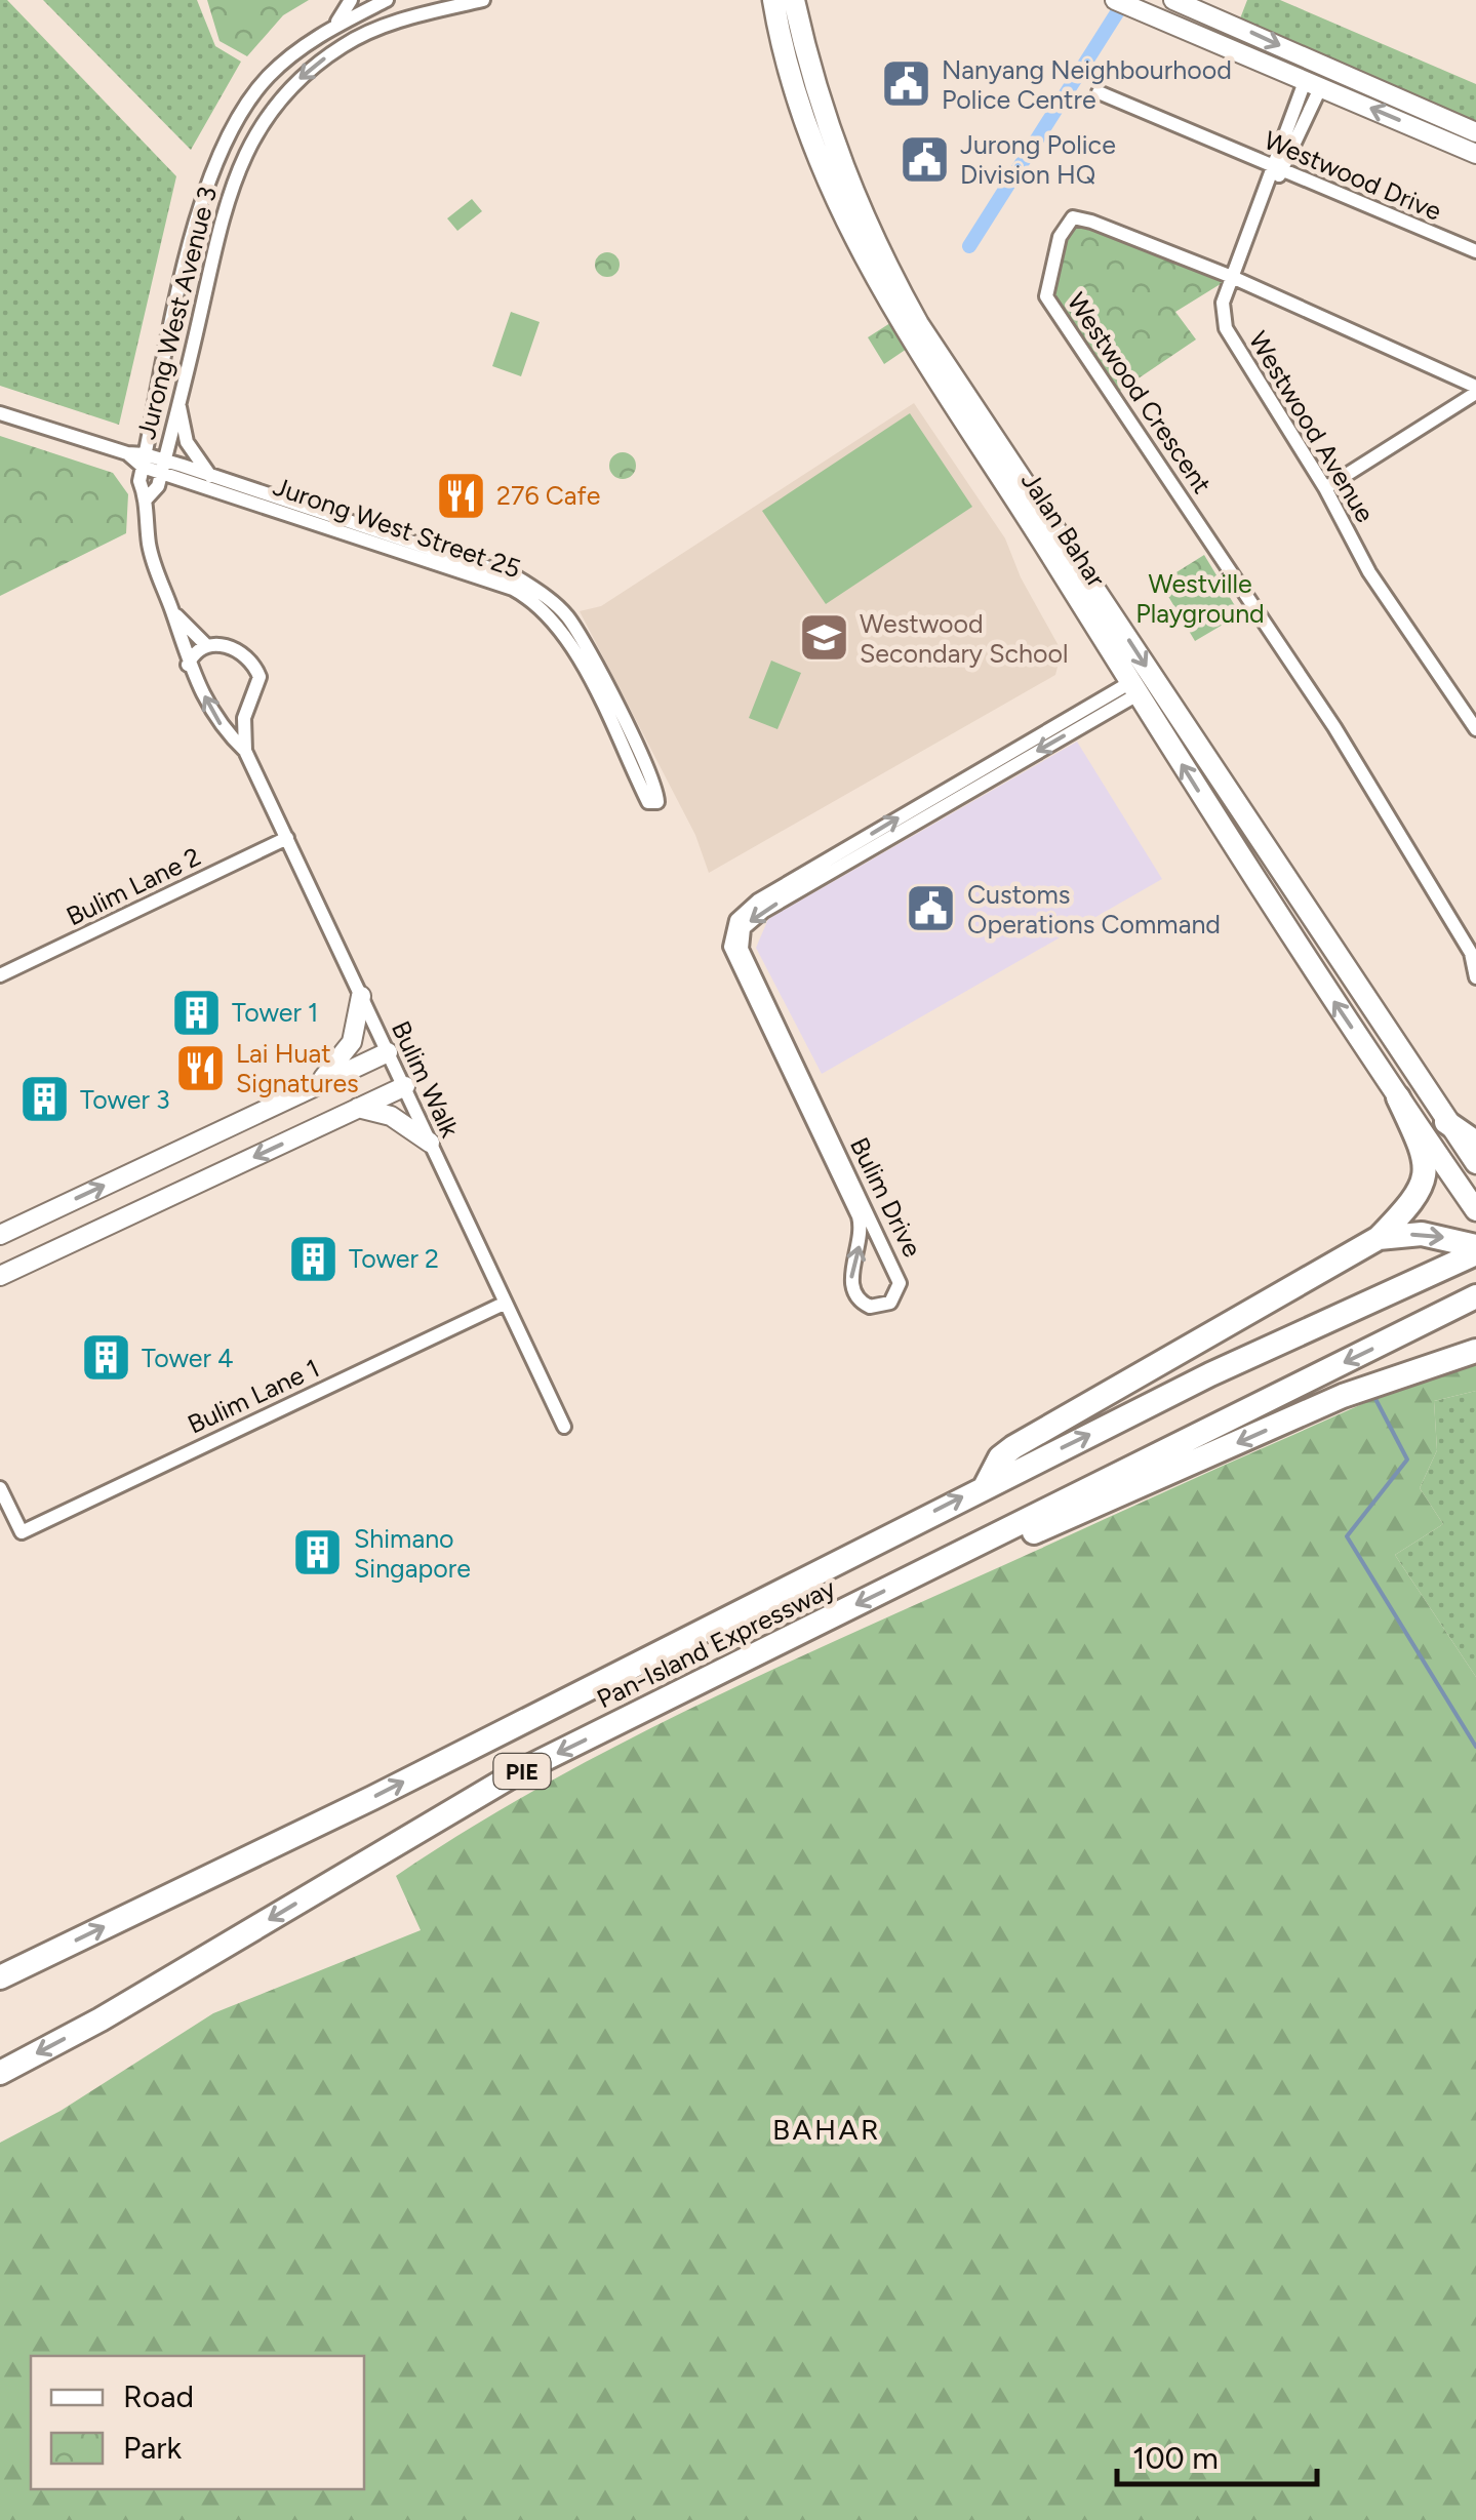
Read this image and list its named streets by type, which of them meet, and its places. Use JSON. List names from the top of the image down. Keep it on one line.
{"streets":{"highway":["Pan-Island Expressway","PIE"],"main road":["Jalan Bahar"],"street":["Westwood Drive","Jurong West Avenue 3","Westwood Crescent","Westwood Avenue","Jurong West Street 25","Bulim Lane 2","Bulim Walk","Bulim Drive","Bulim Lane 1"]},"crossings":[["Westwood Drive","Westwood Avenue"],["Jurong West Avenue 3","Jurong West Street 25"],["Jurong West Avenue 3","Bulim Walk"],["Westwood Crescent","Westwood Avenue"],["Jurong West Street 25","Bulim Walk"],["Jalan Bahar","Bulim Drive"],["Bulim Lane 2","Bulim Walk"],["Bulim Walk","Bulim Lane 1"]],"districts":["BAHAR"],"parks":["Westville Playground"],"places":{"public building":["Nanyang Neighbourhood Police Centre","Jurong Police Division HQ","Customs Operations Command"],"restaurant":["276 Cafe","Lai Huat Signatures"],"school or university":["Westwood Secondary School"],"building":["Tower 1","Tower 3","Tower 2","Tower 4","Shimano Singapore"]},"legend":["Road","Park"],"scale_bar":"100 m"}
